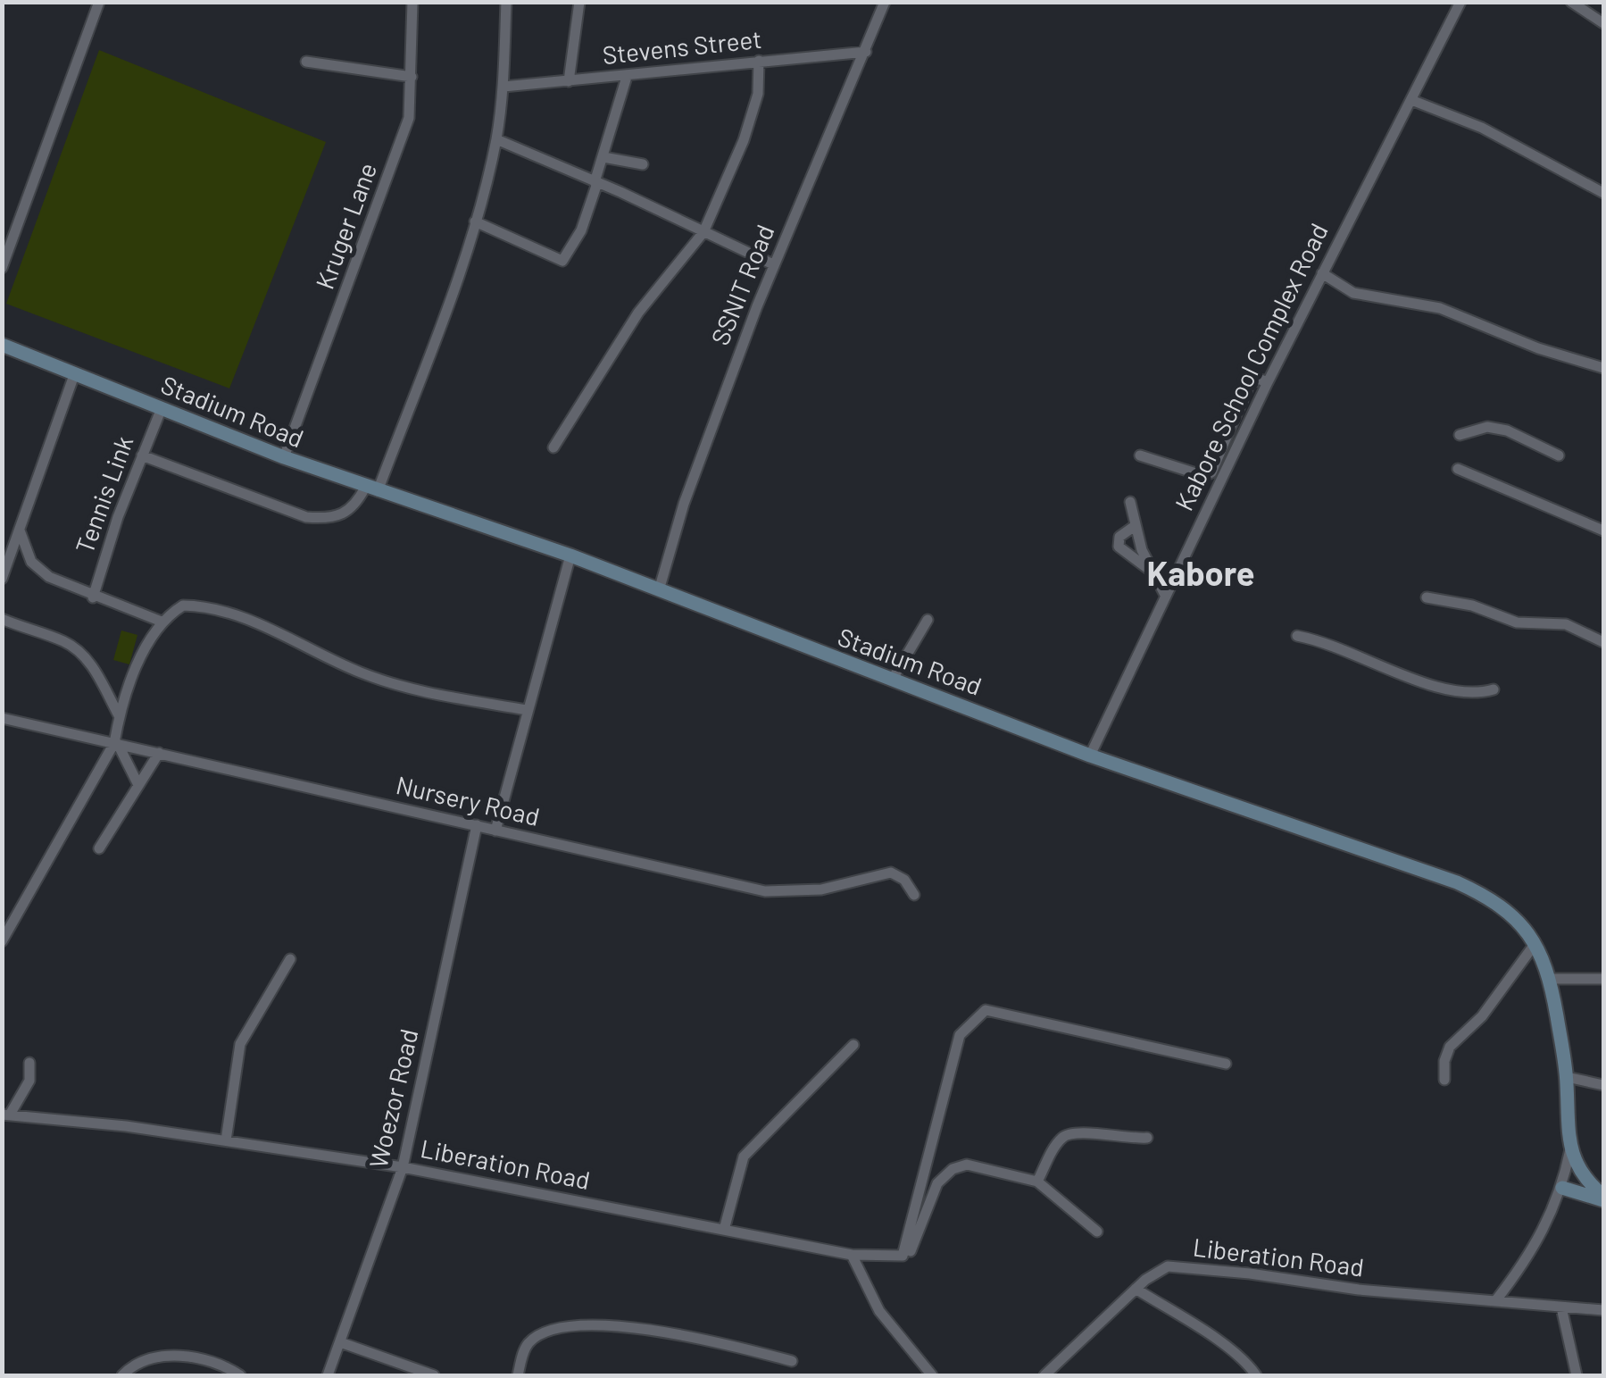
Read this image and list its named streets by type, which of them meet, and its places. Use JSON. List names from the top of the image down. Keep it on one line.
{"streets":{"main road":["Stadium Road"],"street":["Stevens Street","Kruger Lane","SSNIT Road","Kabore School Complex Road","Tennis Link","Nursery Road","Woezor Road","Liberation Road"]},"crossings":[["Stevens Street","SSNIT Road"],["Kruger Lane","Stadium Road"],["SSNIT Road","Stadium Road"],["Kabore School Complex Road","Stadium Road"],["Stadium Road","Tennis Link"],["Nursery Road","Woezor Road"],["Woezor Road","Liberation Road"]],"districts":["Kabore"]}
